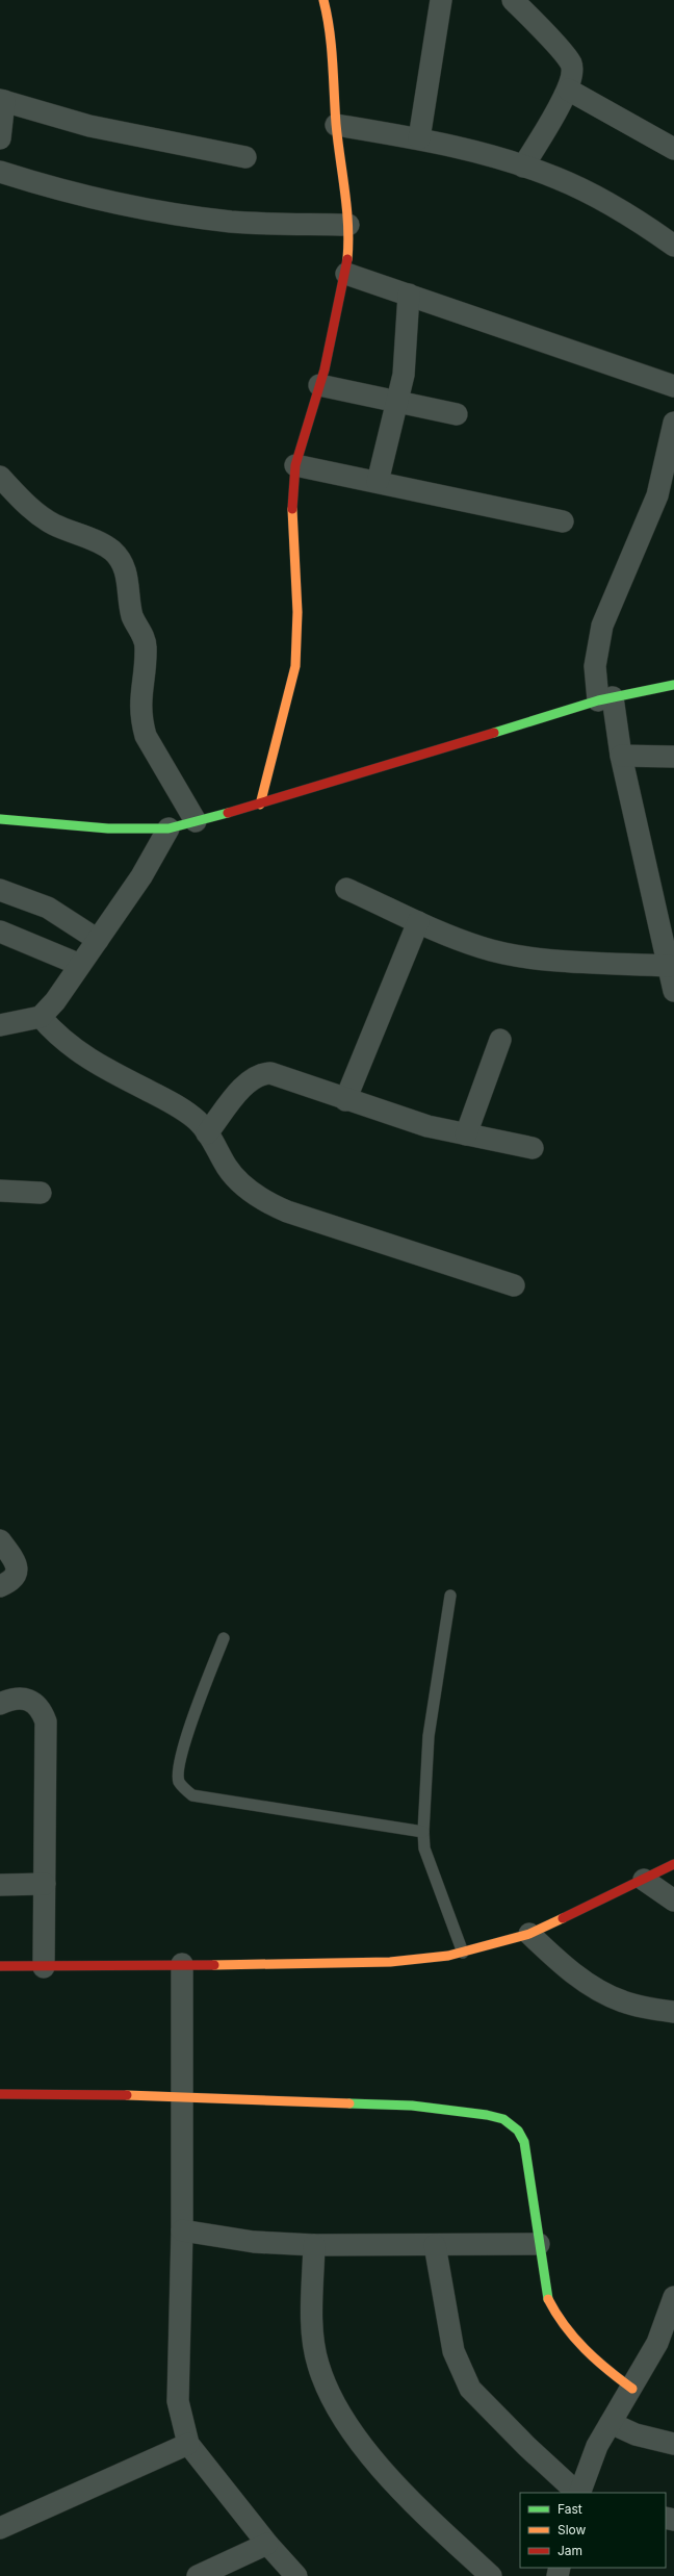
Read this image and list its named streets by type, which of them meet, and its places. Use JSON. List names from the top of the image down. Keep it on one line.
{"legend":["Fast","Slow","Jam"]}
